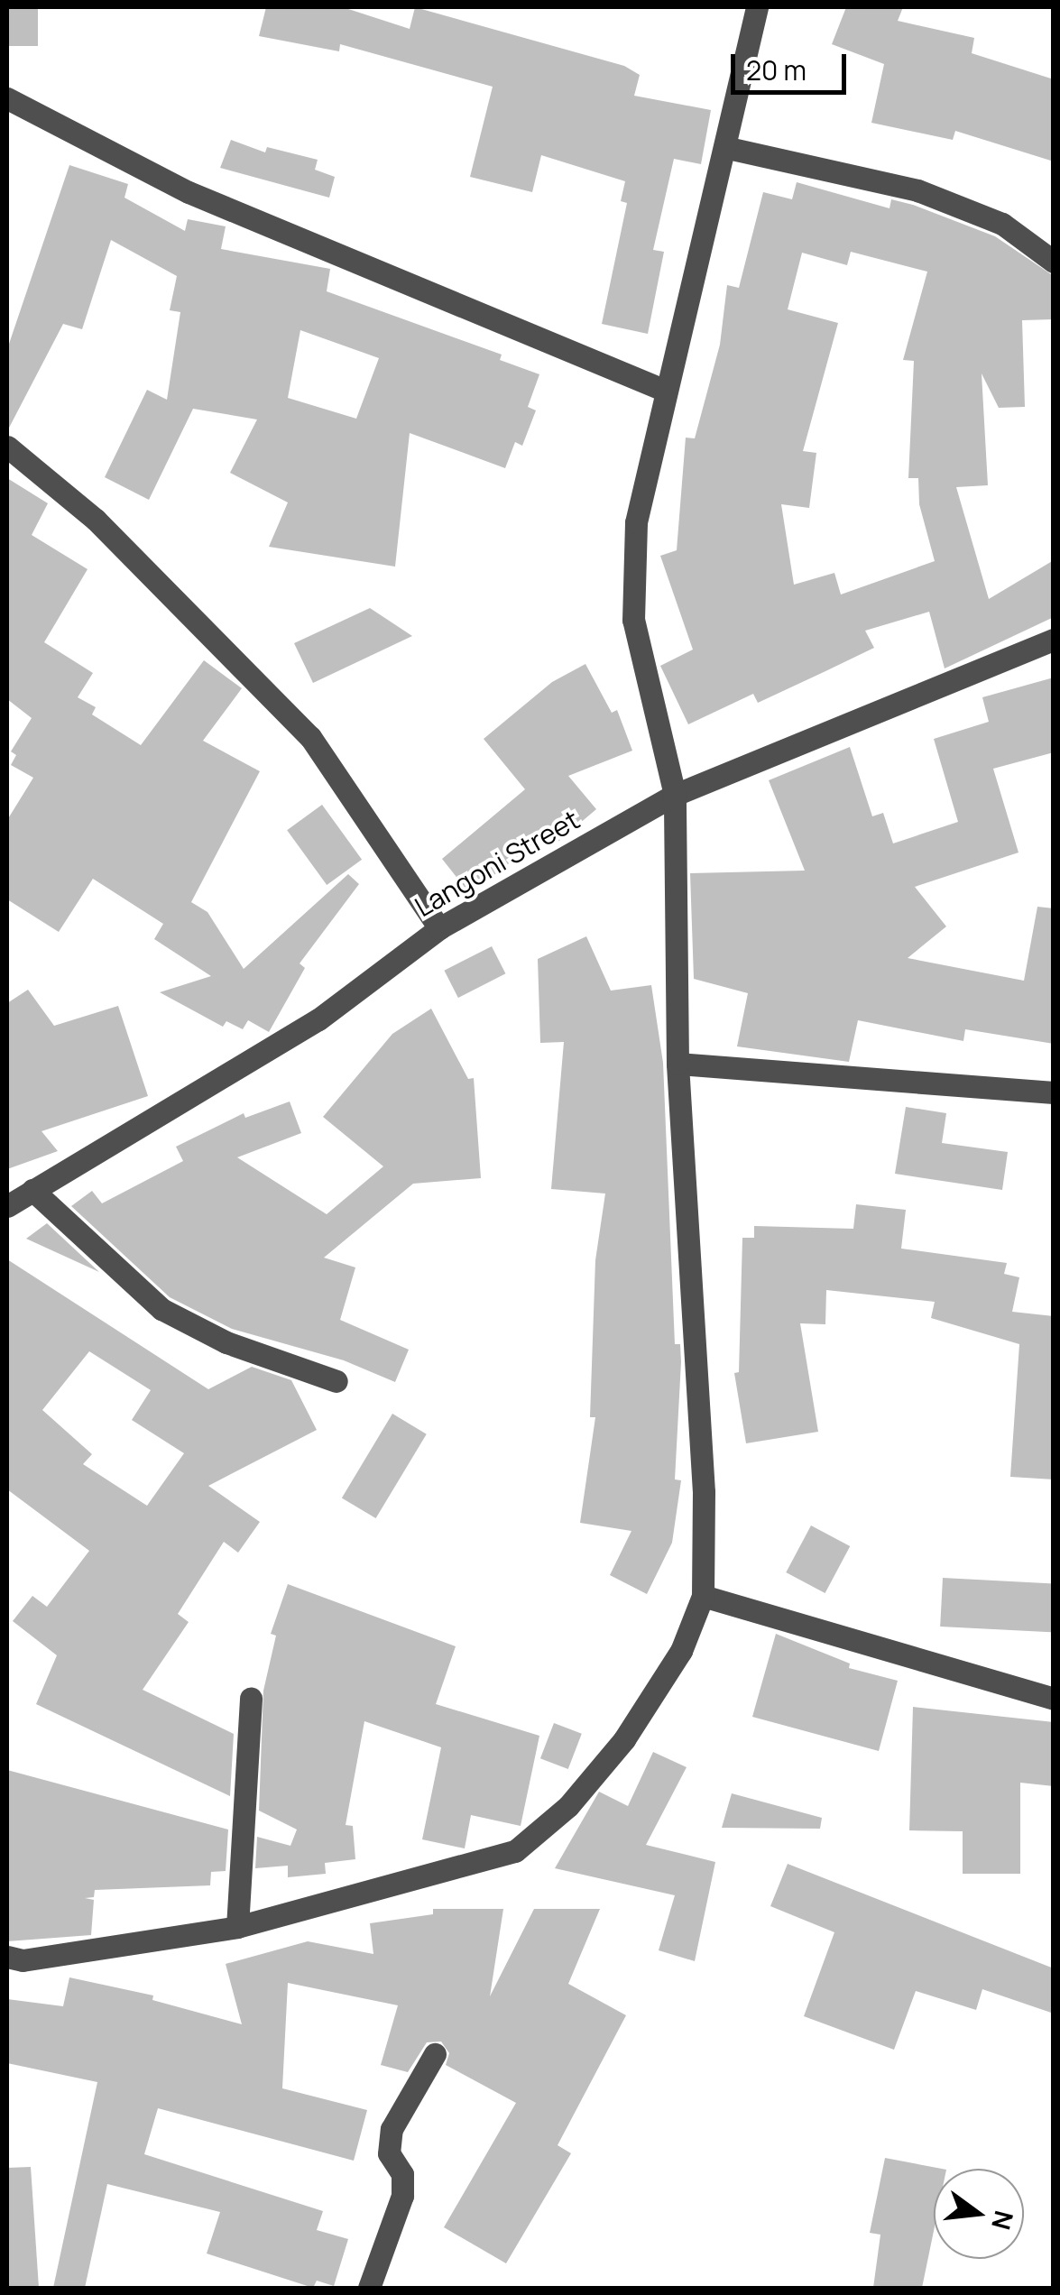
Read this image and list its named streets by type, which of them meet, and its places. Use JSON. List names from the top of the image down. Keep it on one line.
{"streets":{"street":["Langoni Street"]},"scale_bar":"20 m","north":"right"}
